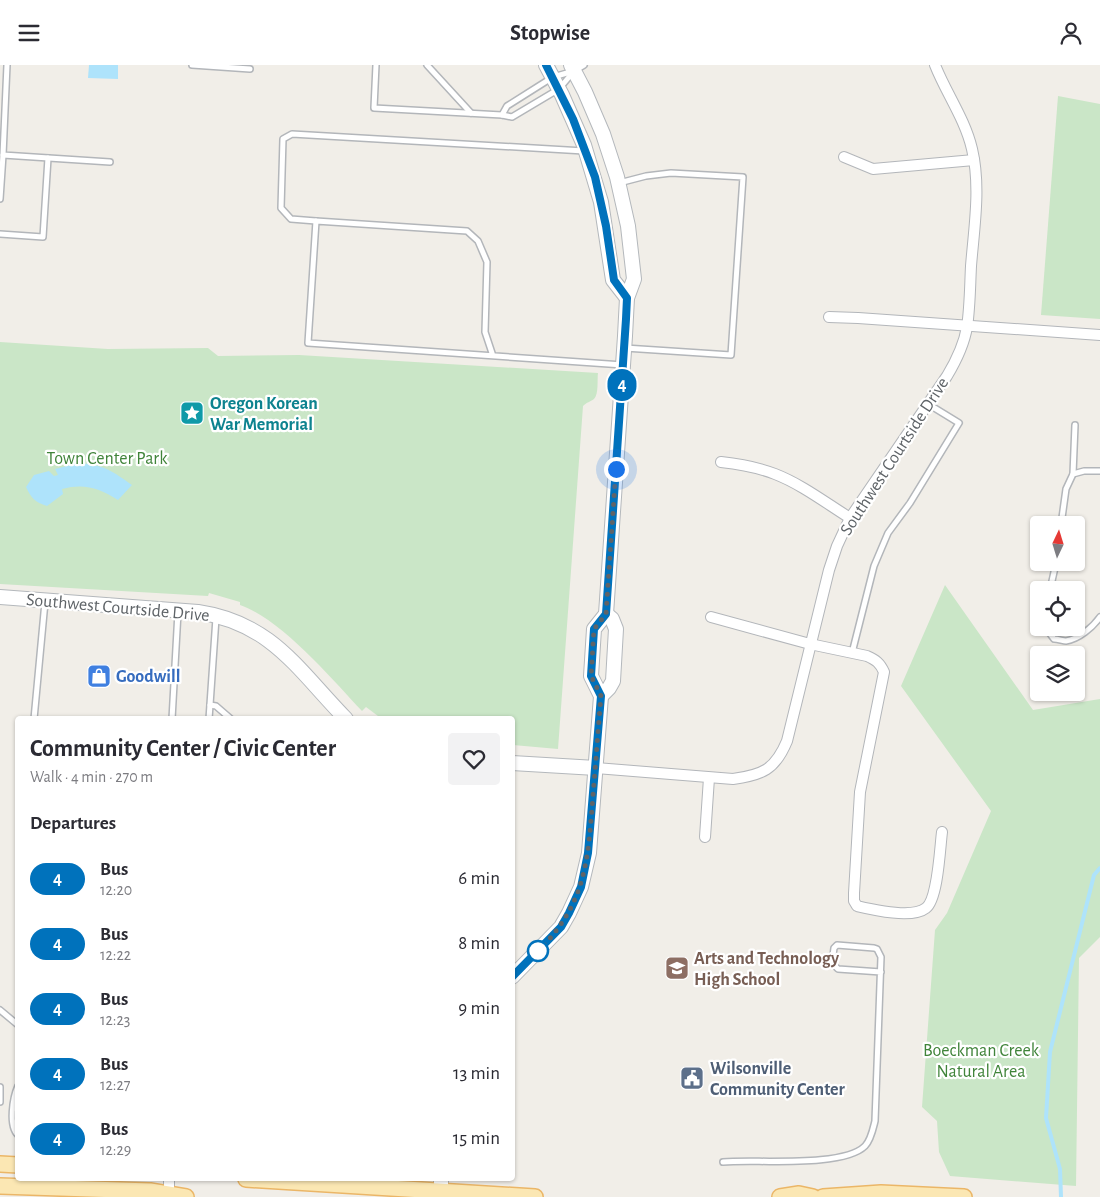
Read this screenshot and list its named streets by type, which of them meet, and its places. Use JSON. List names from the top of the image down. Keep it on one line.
{"streets":{"main road":["Southwest Courtside Drive"]},"parks":["Town Center Park","Boeckman Creek Natural Area"],"places":{"place":["Oregon Korean War Memorial"],"shop":["Goodwill"],"school or university":["Arts and Technology High School"],"public building":["Wilsonville Community Center"]},"lines":["bus line 4"],"north":"top","page":{"header":"Stopwise","on_map":"4","heading":[["Community Center / Civic Center","Walk · 4 min · 270 m"],"Departures"],"list":[{"mark":"4","name":"Bus","note":"12:20","value":"6 min"},{"mark":"4","name":"Bus","note":"12:22","value":"8 min"},{"mark":"4","name":"Bus","note":"12:23","value":"9 min"},{"mark":"4","name":"Bus","note":"12:27","value":"13 min"},{"mark":"4","name":"Bus","note":"12:29","value":"15 min"}]}}
